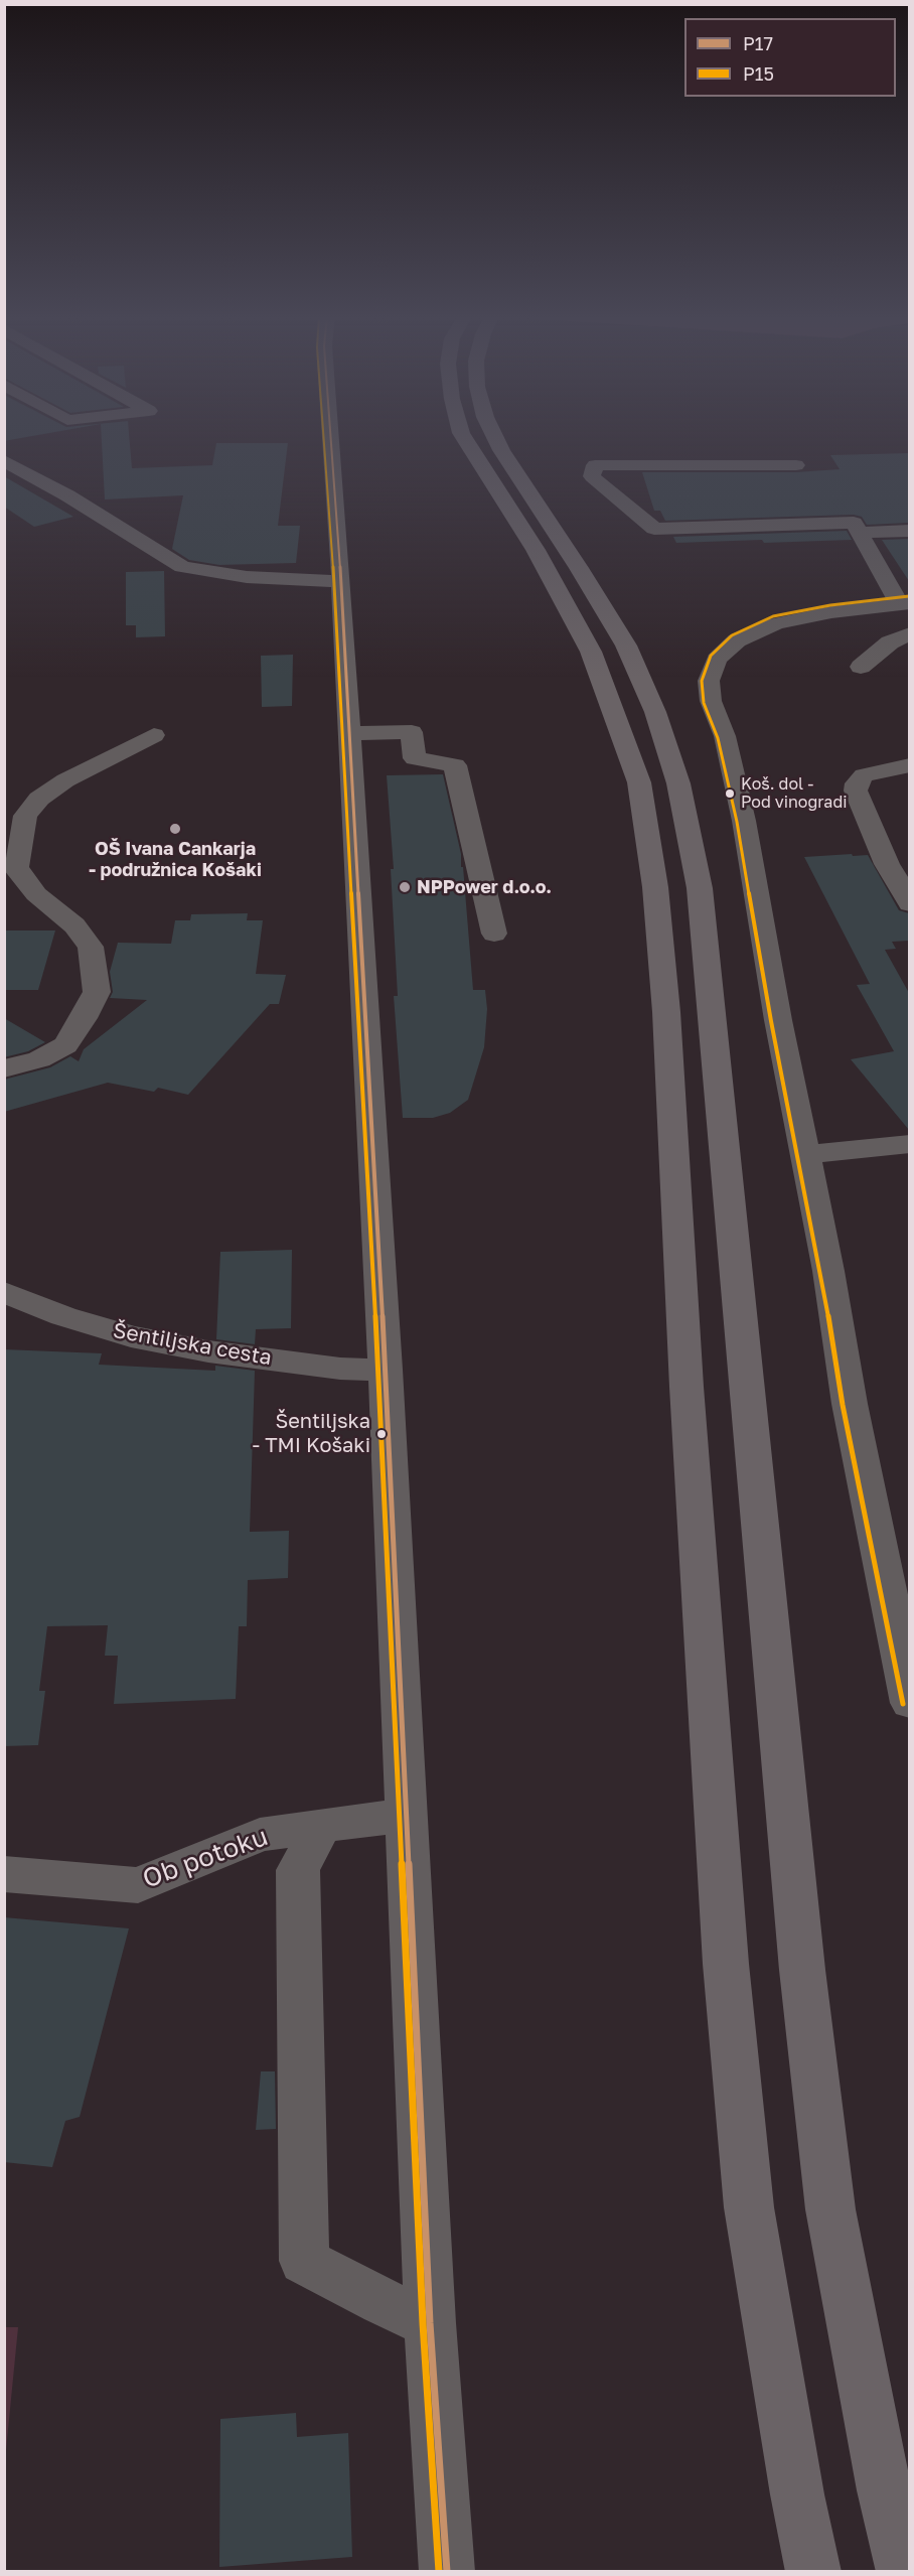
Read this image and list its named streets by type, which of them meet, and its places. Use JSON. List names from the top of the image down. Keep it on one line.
{"streets":{"street":["Šentiljska cesta","Ob potoku"]},"places":["Koš. dol - Pod vinogradi","OŠ Ivana Cankarja - podružnica Košaki","NPPower d.o.o.","Šentiljska - TMI Košaki"],"lines":["transit line P17","transit line P15"],"legend":["P17","P15"]}
